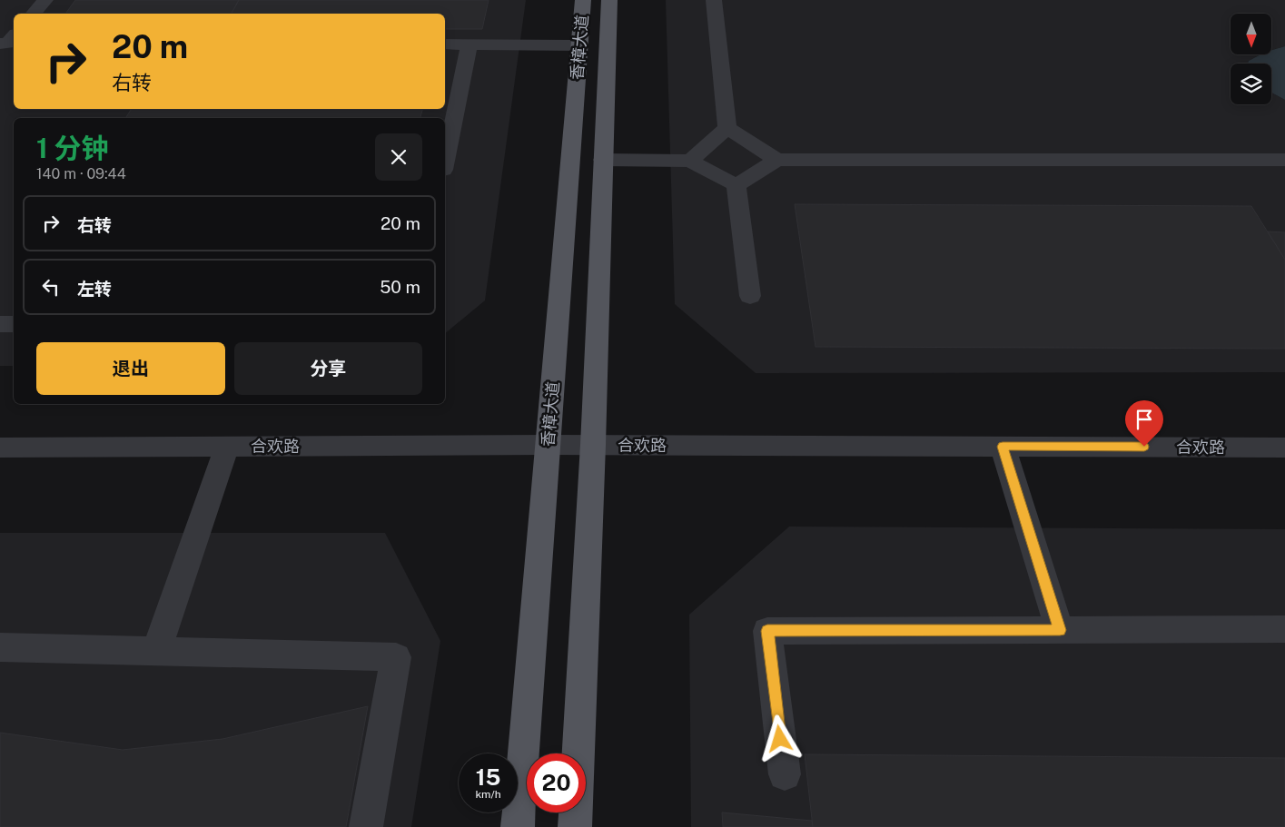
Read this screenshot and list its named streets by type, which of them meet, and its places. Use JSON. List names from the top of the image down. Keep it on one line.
{"streets":{"main road":["香樟大道"],"street":["合欢路"]},"crossings":[["香樟大道","合欢路"]],"north":"bottom","page":{"turn":["20 m","右转"],"heading":["1 分钟","140 m · 09:44"],"list":[{"name":"右转","value":"20 m"},{"name":"左转","value":"50 m"}],"buttons":["退出","分享"],"speed":"15 km/h","limit":"20"}}
